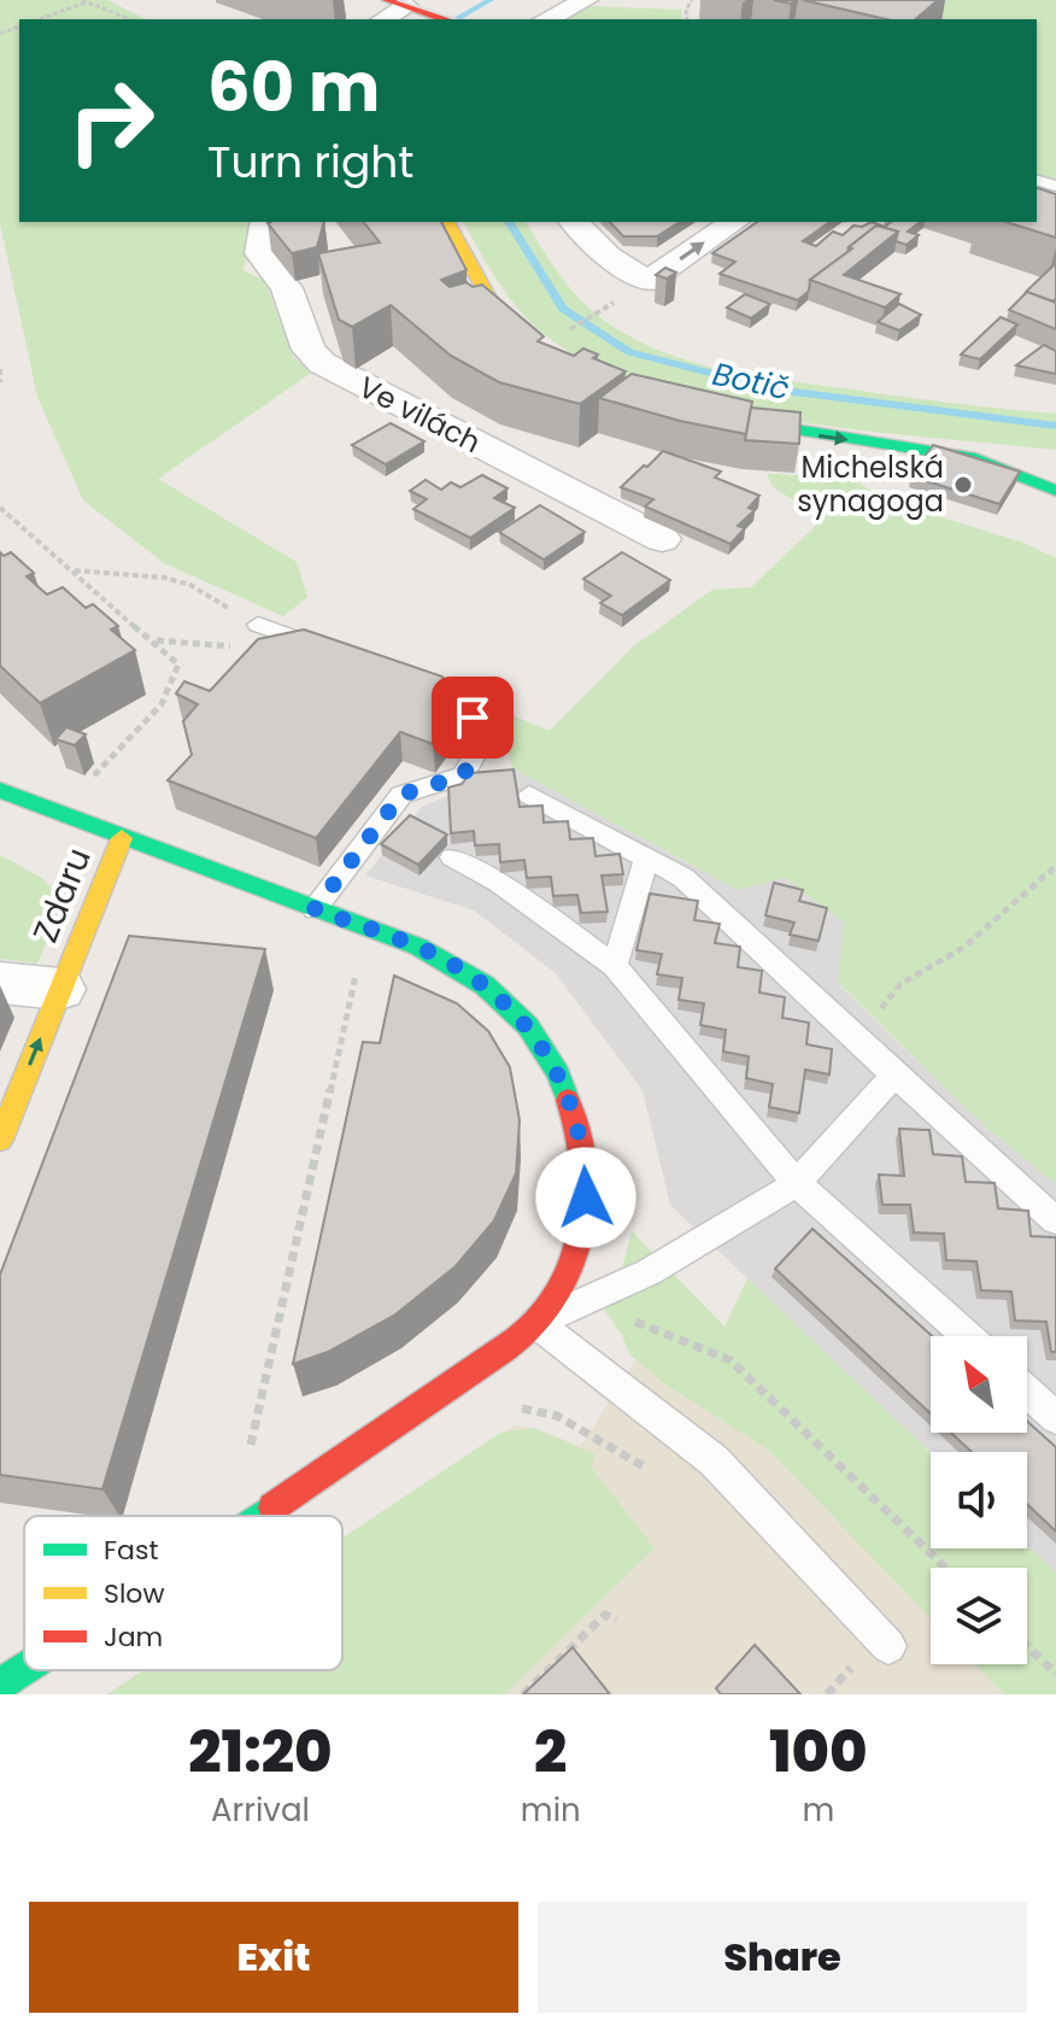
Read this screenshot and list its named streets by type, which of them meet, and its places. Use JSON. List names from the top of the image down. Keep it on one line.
{"streets":{"street":["Ve vilách","Zdaru"]},"one_way":["Zdaru"],"water":["Botič"],"places":["Michelská synagoga"],"legend":["Fast","Slow","Jam"],"north":"top left","page":{"turn":["60 m","Turn right"],"eta":["21:20","Arrival","2","min","100","m"],"buttons":["Exit","Share"]}}
